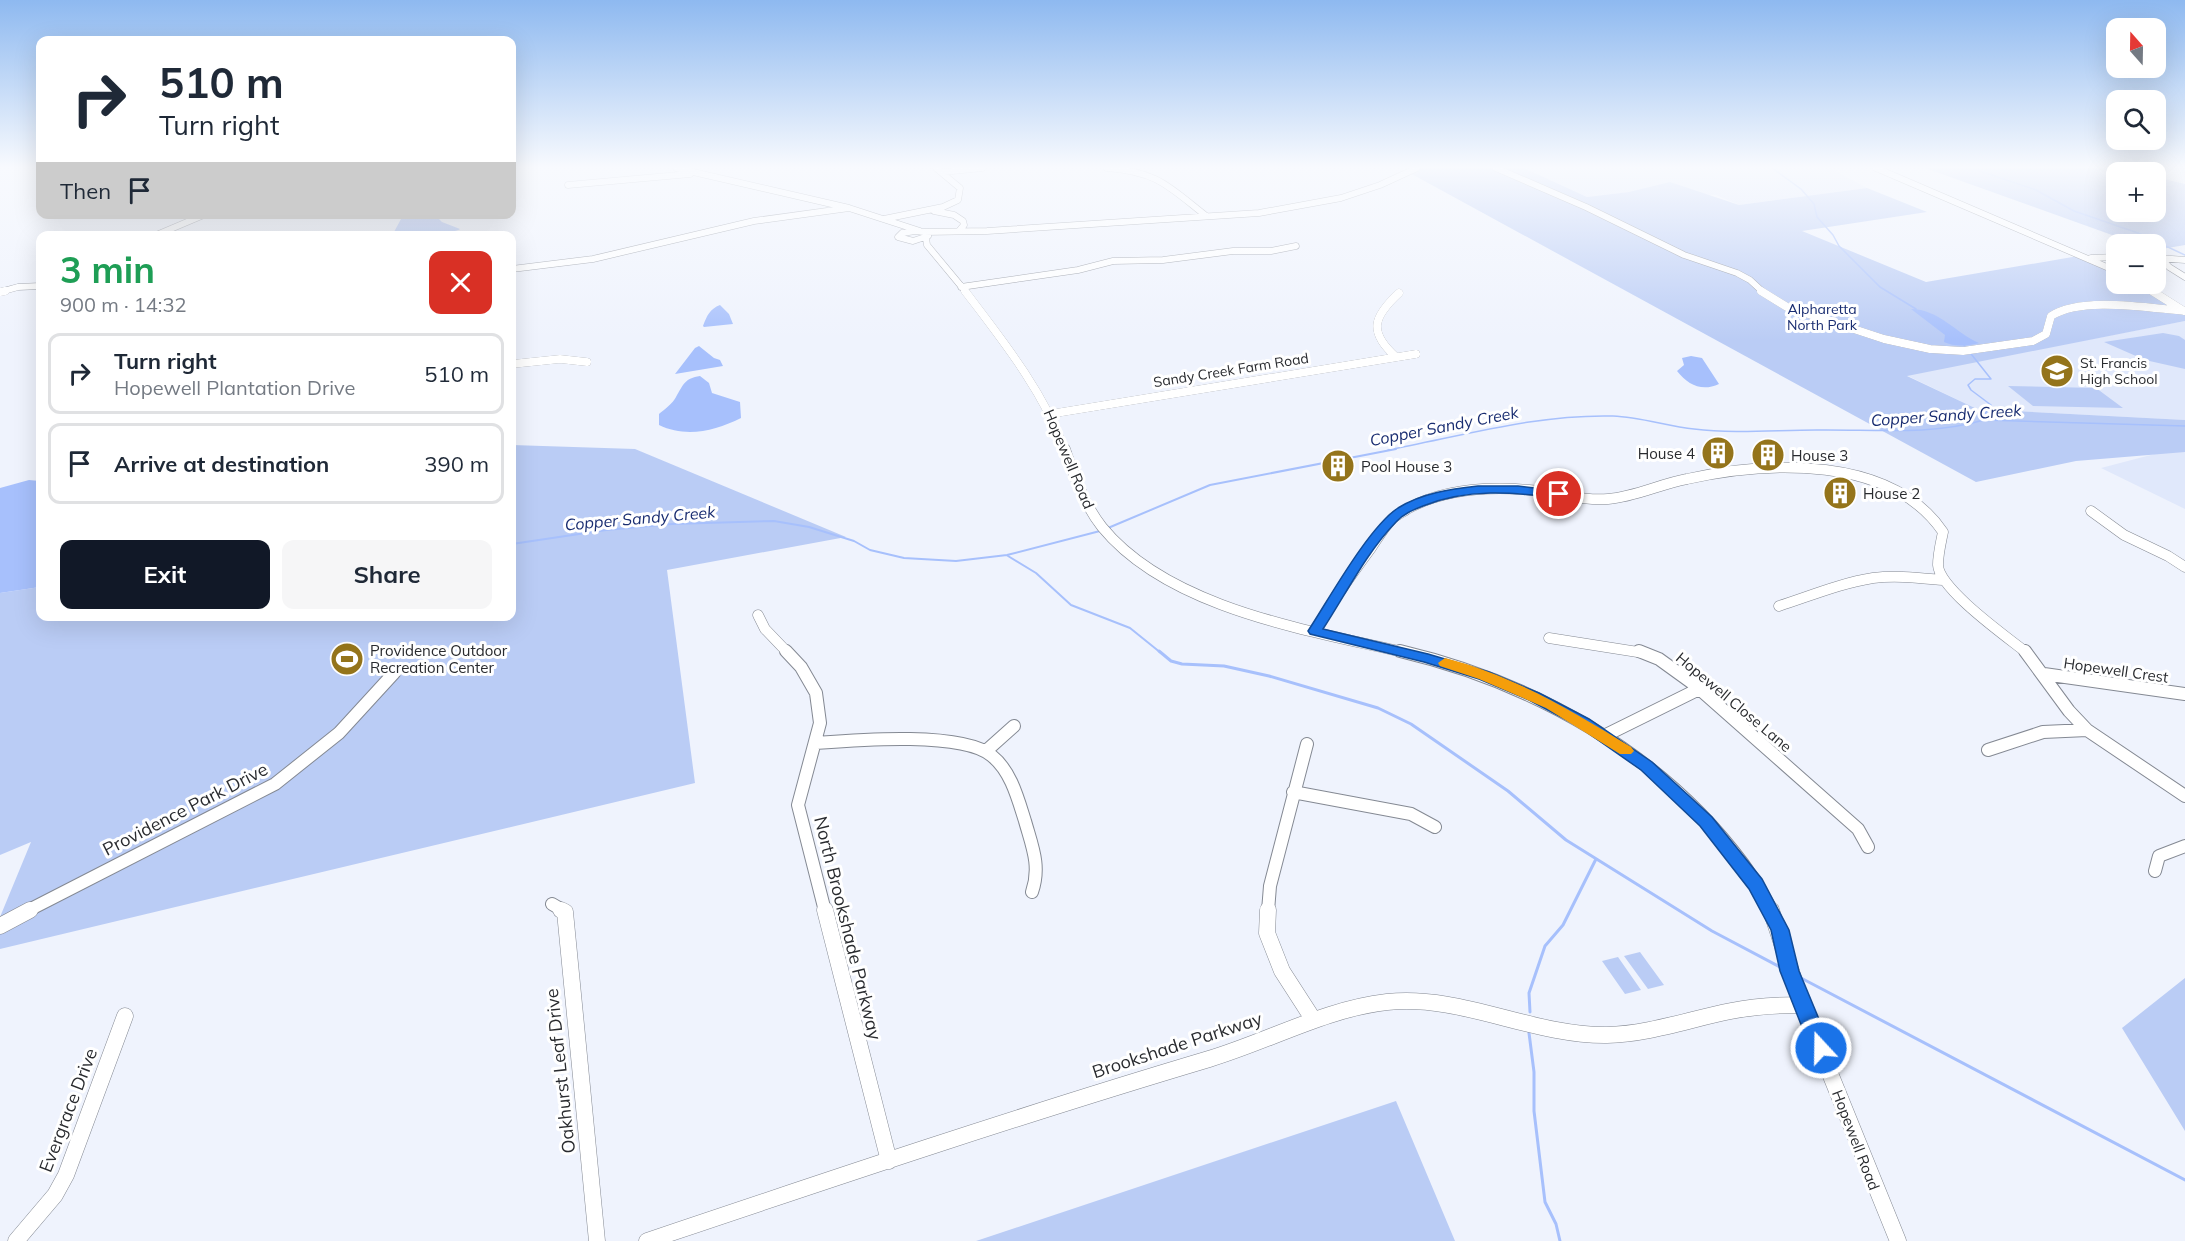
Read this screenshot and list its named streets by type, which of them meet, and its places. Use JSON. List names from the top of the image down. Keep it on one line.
{"streets":{"street":["Sandy Creek Farm Road","Hopewell Road","Hopewell Crest","Hopewell Close Lane","Providence Park Drive","North Brookshade Parkway","Brookshade Parkway","Oakhurst Leaf Drive","Evergrace Drive"]},"crossings":[["Sandy Creek Farm Road","Hopewell Road"],["Hopewell Road","Brookshade Parkway"],["North Brookshade Parkway","Brookshade Parkway"]],"water":["Copper Sandy Creek"],"parks":["Alpharetta North Park"],"places":{"school or university":["St. Francis High School"],"building":["House 4","House 3","Pool House 3","House 2"],"sports":["Providence Outdoor Recreation Center"]},"north":"top","page":{"map_buttons":["+","−"],"turn":["510 m","Turn right"],"then":"Then","heading":["3 min","900 m · 14:32"],"list":[{"name":"Turn right","note":"Hopewell Plantation Drive","value":"510 m"},{"name":"Arrive at destination","value":"390 m"}],"buttons":["Exit","Share"]}}
